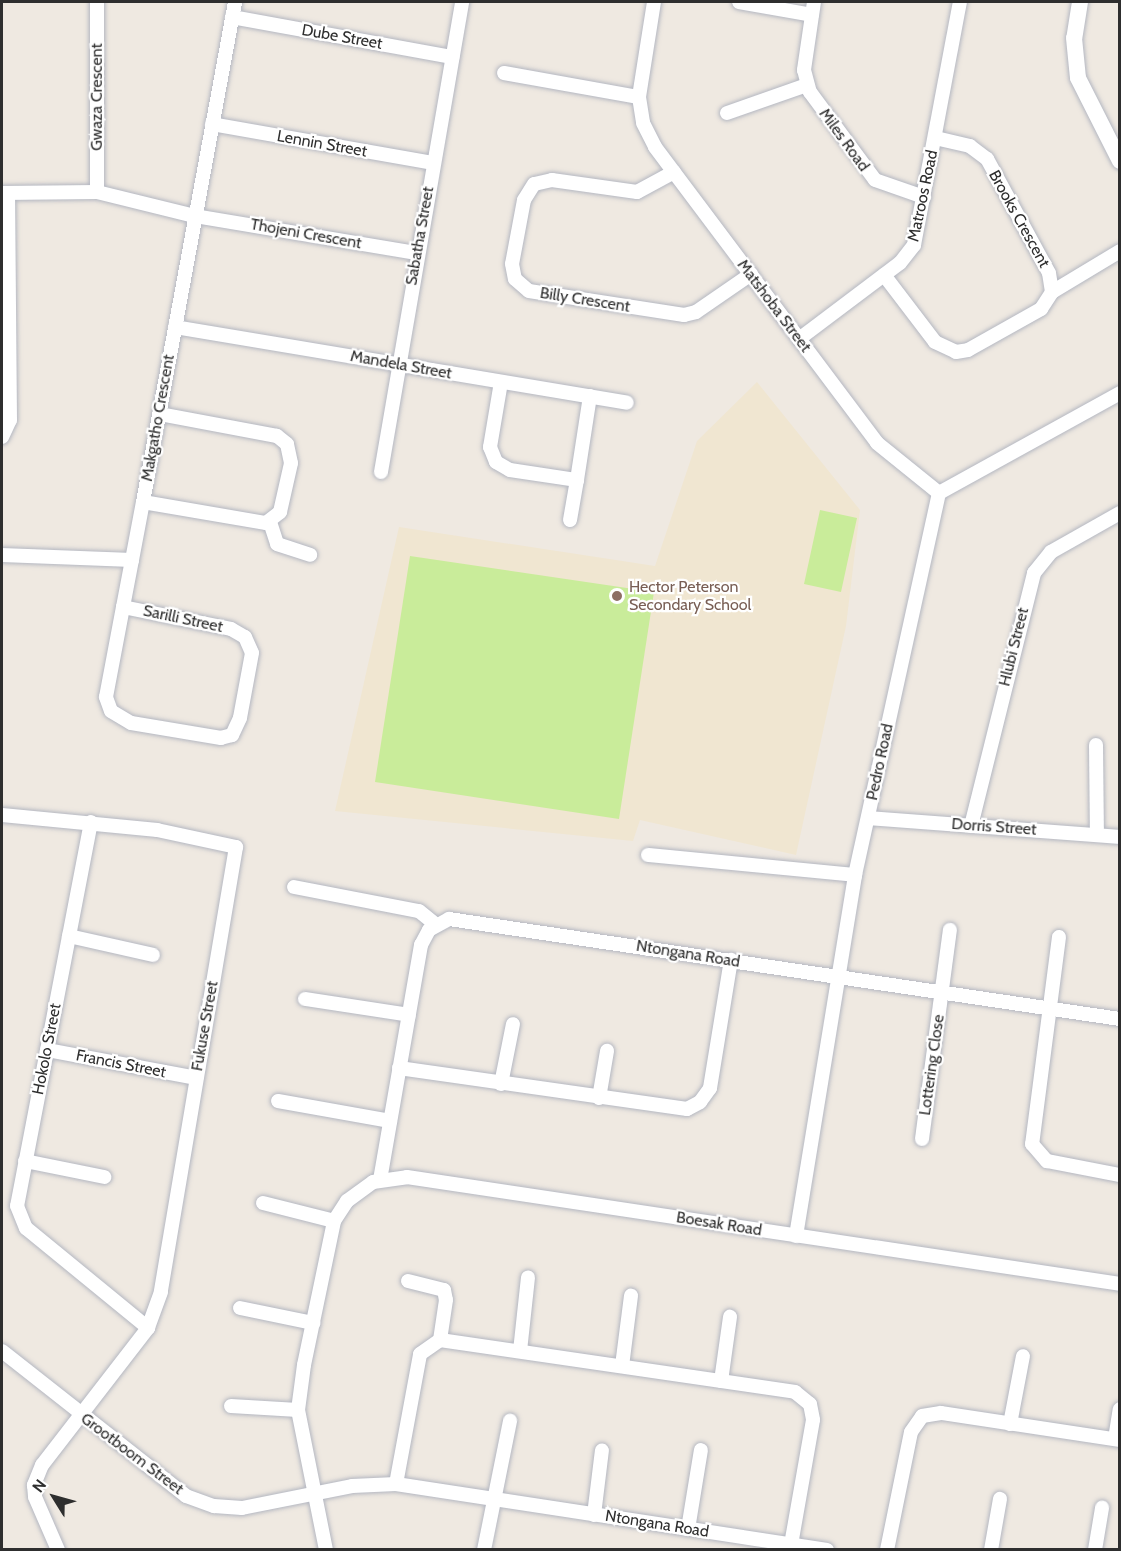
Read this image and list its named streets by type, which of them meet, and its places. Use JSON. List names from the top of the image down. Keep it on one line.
{"streets":{"street":["Dube Street","Gwaza Crescent","Miles Road","Lennin Street","Matroos Road","Brooks Crescent","Thojeni Crescent","Sabatha Street","Billy Crescent","Matshoba Street","Mandela Street","Makgatho Crescent","Sarilli Street","Hlubi Street","Pedro Road","Dorris Street","Ntongana Road","Fukuse Street","Hokolo Street","Francis Street","Lottering Close","Boesak Road","Grootboom Street"]},"crossings":[["Dube Street","Sabatha Street"],["Dube Street","Makgatho Crescent"],["Miles Road","Matroos Road"],["Lennin Street","Sabatha Street"],["Lennin Street","Makgatho Crescent"],["Matroos Road","Brooks Crescent"],["Matroos Road","Matshoba Street"],["Thojeni Crescent","Sabatha Street"],["Thojeni Crescent","Makgatho Crescent"],["Sabatha Street","Mandela Street"],["Billy Crescent","Matshoba Street"],["Matshoba Street","Pedro Road"],["Mandela Street","Makgatho Crescent"],["Makgatho Crescent","Sarilli Street"],["Hlubi Street","Dorris Street"],["Pedro Road","Dorris Street"],["Pedro Road","Ntongana Road"],["Pedro Road","Boesak Road"],["Ntongana Road","Lottering Close"],["Ntongana Road","Boesak Road"],["Ntongana Road","Grootboom Street"],["Fukuse Street","Hokolo Street"],["Fukuse Street","Francis Street"],["Fukuse Street","Grootboom Street"],["Hokolo Street","Francis Street"],["Boesak Road","Grootboom Street"]],"places":["Hector Peterson Secondary School"],"north":"top left"}
